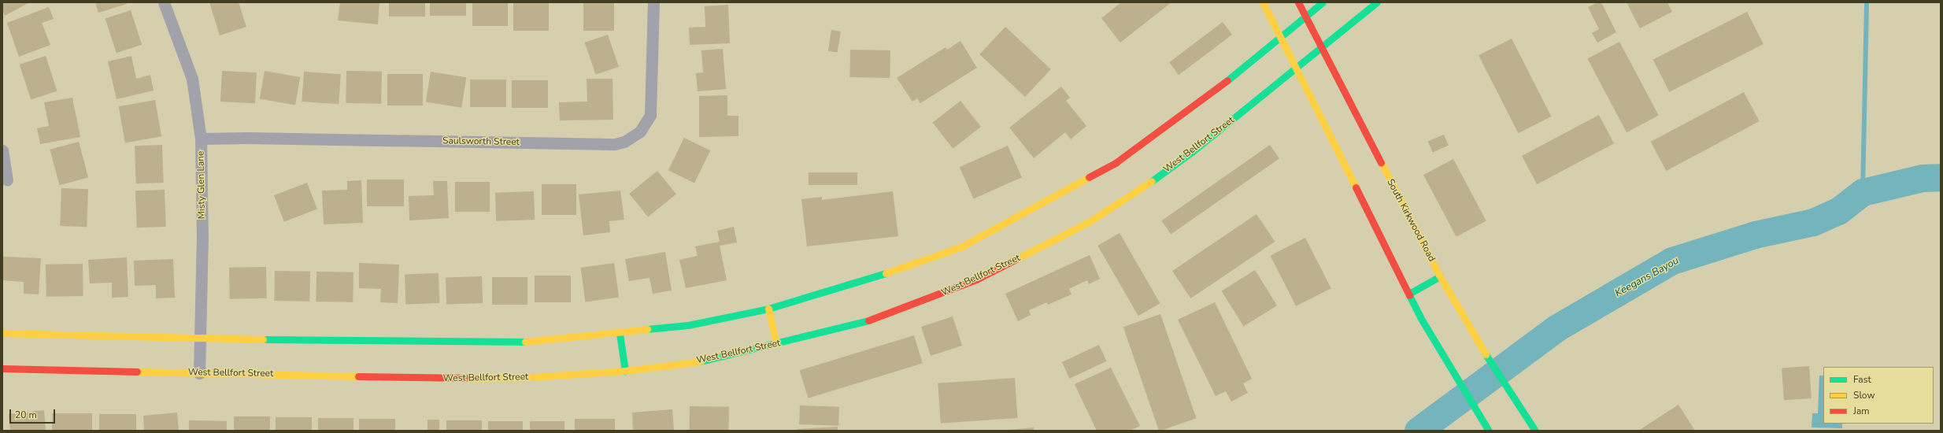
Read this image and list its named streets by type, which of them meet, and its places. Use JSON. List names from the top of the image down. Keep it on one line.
{"streets":{"main road":["West Bellfort Street","South Kirkwood Road"],"street":["Saulsworth Street","Misty Glen Lane"]},"crossings":[["Saulsworth Street","Misty Glen Lane"],["West Bellfort Street","Misty Glen Lane"],["West Bellfort Street","South Kirkwood Road"]],"water":["Keegans Bayou"],"legend":["Fast","Slow","Jam"],"scale_bar":"20 m"}
